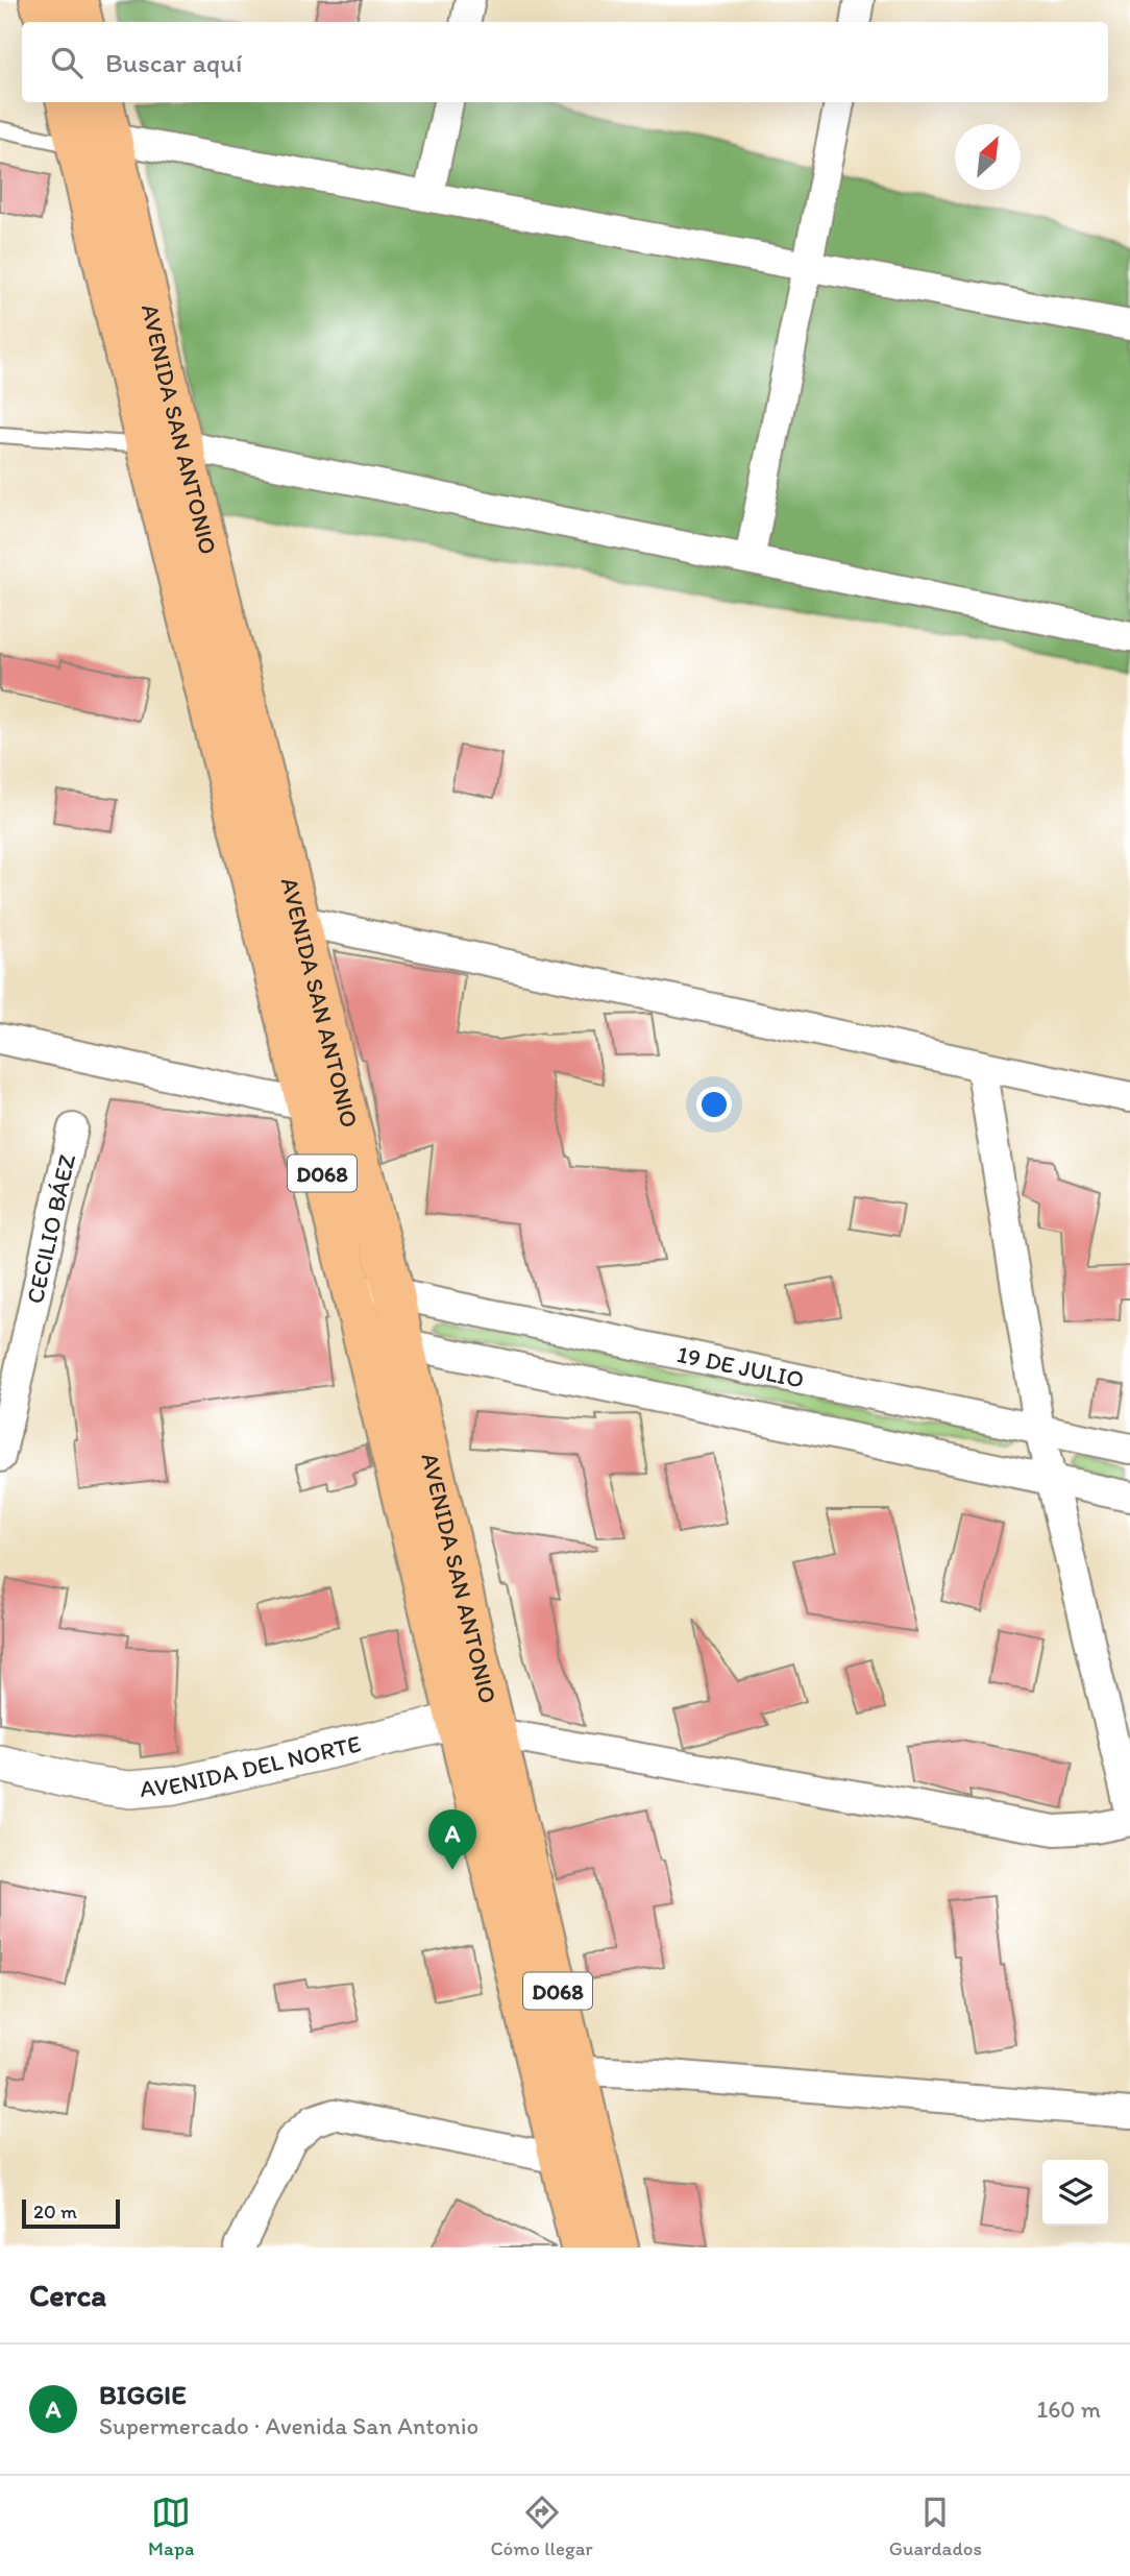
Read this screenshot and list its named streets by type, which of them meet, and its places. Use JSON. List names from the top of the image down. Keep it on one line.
{"streets":{"main road":["AVENIDA SAN ANTONIO","D068"],"street":["CECILIO BÁEZ","19 DE JULIO","AVENIDA DEL NORTE"]},"crossings":[["AVENIDA SAN ANTONIO","19 DE JULIO"],["AVENIDA SAN ANTONIO","AVENIDA DEL NORTE"]],"scale_bar":"20 m","north":"top right","page":{"search":"Buscar aquí","pins":"A","scale":"20 m","heading":"Cerca","list":[{"mark":"A","name":"BIGGIE","note":"Supermercado · Avenida San Antonio","value":"160 m"}],"nav":["Mapa","Cómo llegar","Guardados"]}}
